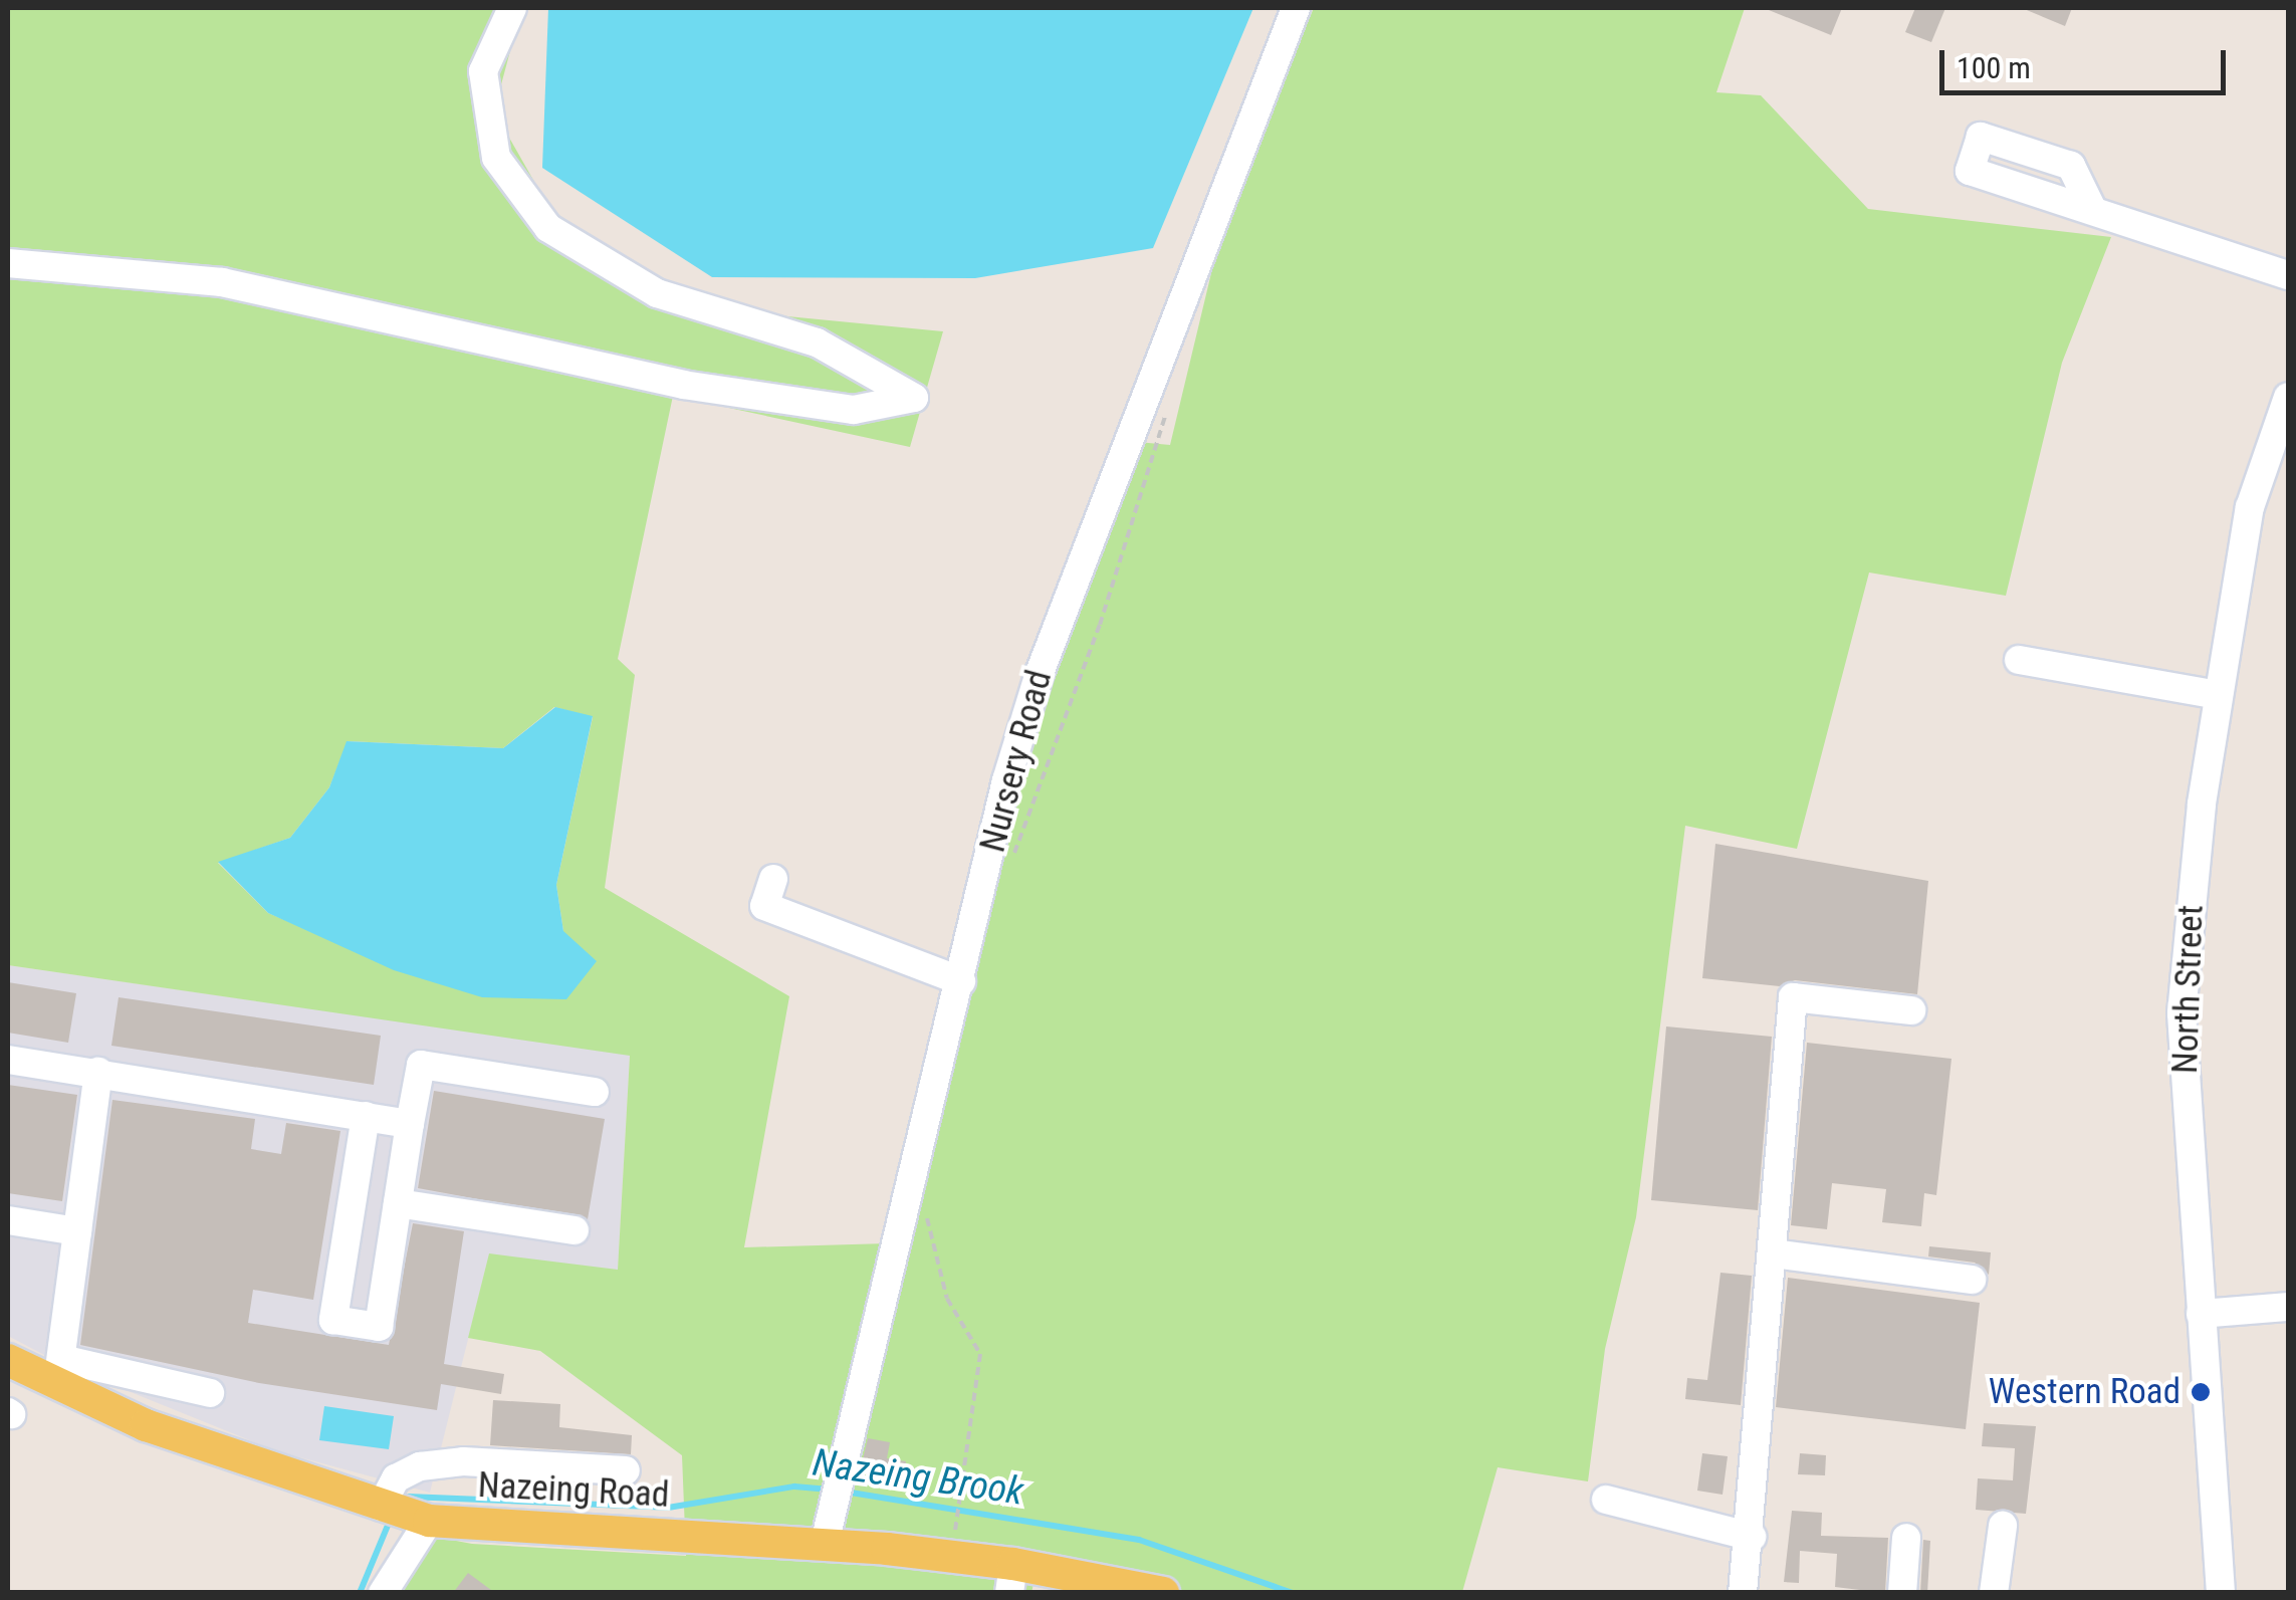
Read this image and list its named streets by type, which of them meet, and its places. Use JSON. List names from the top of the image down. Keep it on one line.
{"streets":{"main road":["Nazeing Road"],"street":["Nursery Road","North Street"]},"crossings":[["Nursery Road","Nazeing Road"]],"water":["Nazeing Brook"],"places":["Western Road"],"scale_bar":"100 m"}
